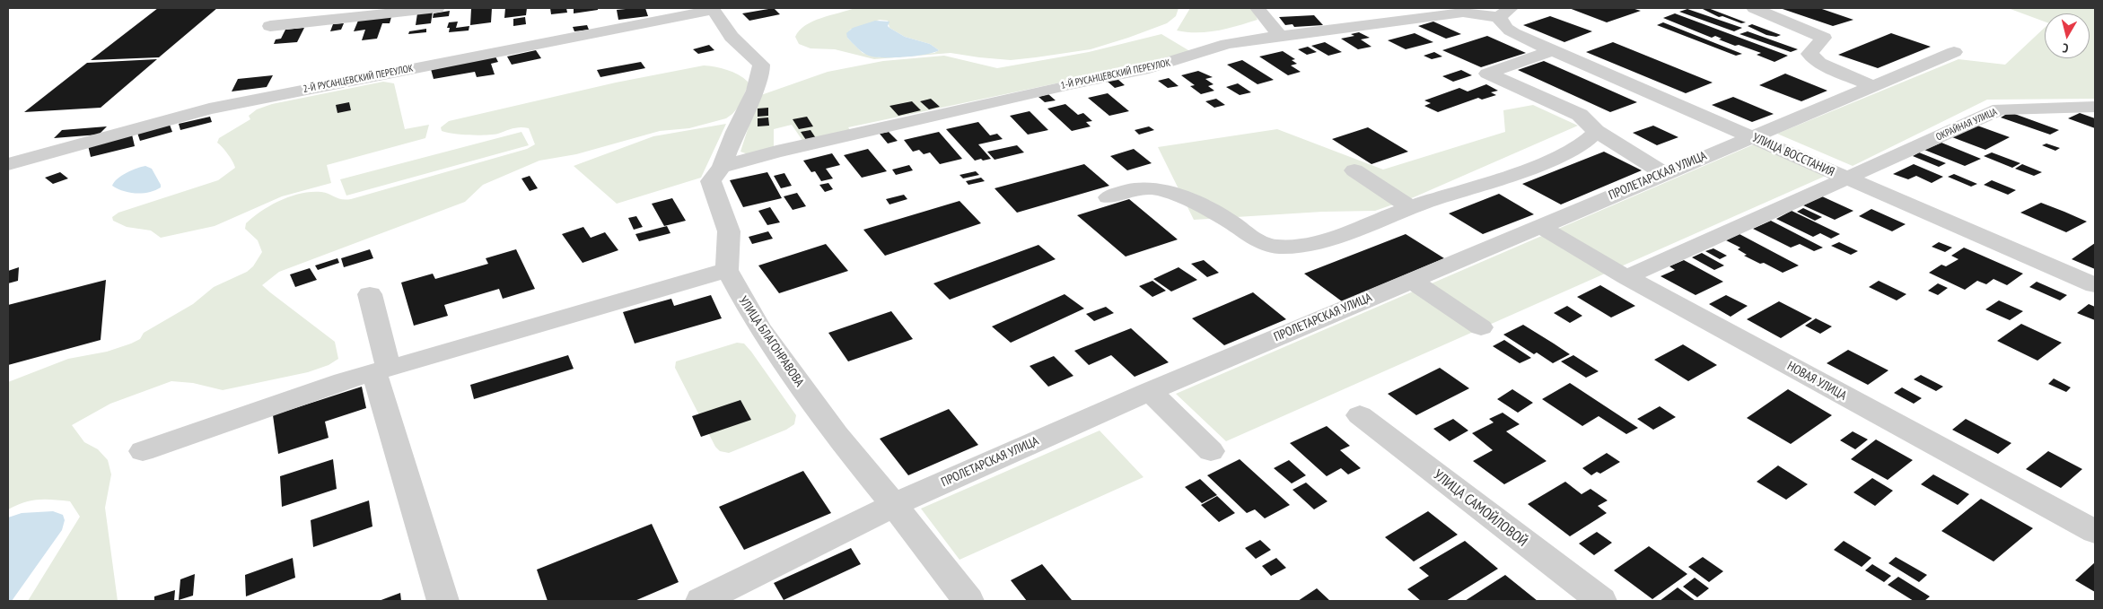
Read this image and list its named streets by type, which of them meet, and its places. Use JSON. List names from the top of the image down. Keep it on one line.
{"streets":{"street":["1-Й РУСАНЦЕВСКИЙ ПЕРЕУЛОК","2-Й РУСАНЦЕВСКИЙ ПЕРЕУЛОК","ОКРАЙНАЯ УЛИЦА","УЛИЦА ВОССТАНИЯ","ПРОЛЕТАРСКАЯ УЛИЦА","УЛИЦА БЛАГОНРАВОВА","НОВАЯ УЛИЦА","УЛИЦА САМОЙЛОВОЙ"]},"crossings":[["1-Й РУСАНЦЕВСКИЙ ПЕРЕУЛОК","УЛИЦА ВОССТАНИЯ"],["ОКРАЙНАЯ УЛИЦА","УЛИЦА ВОССТАНИЯ"],["ОКРАЙНАЯ УЛИЦА","НОВАЯ УЛИЦА"],["УЛИЦА ВОССТАНИЯ","ПРОЛЕТАРСКАЯ УЛИЦА"],["ПРОЛЕТАРСКАЯ УЛИЦА","УЛИЦА БЛАГОНРАВОВА"],["ПРОЛЕТАРСКАЯ УЛИЦА","НОВАЯ УЛИЦА"]],"north":"bottom"}
